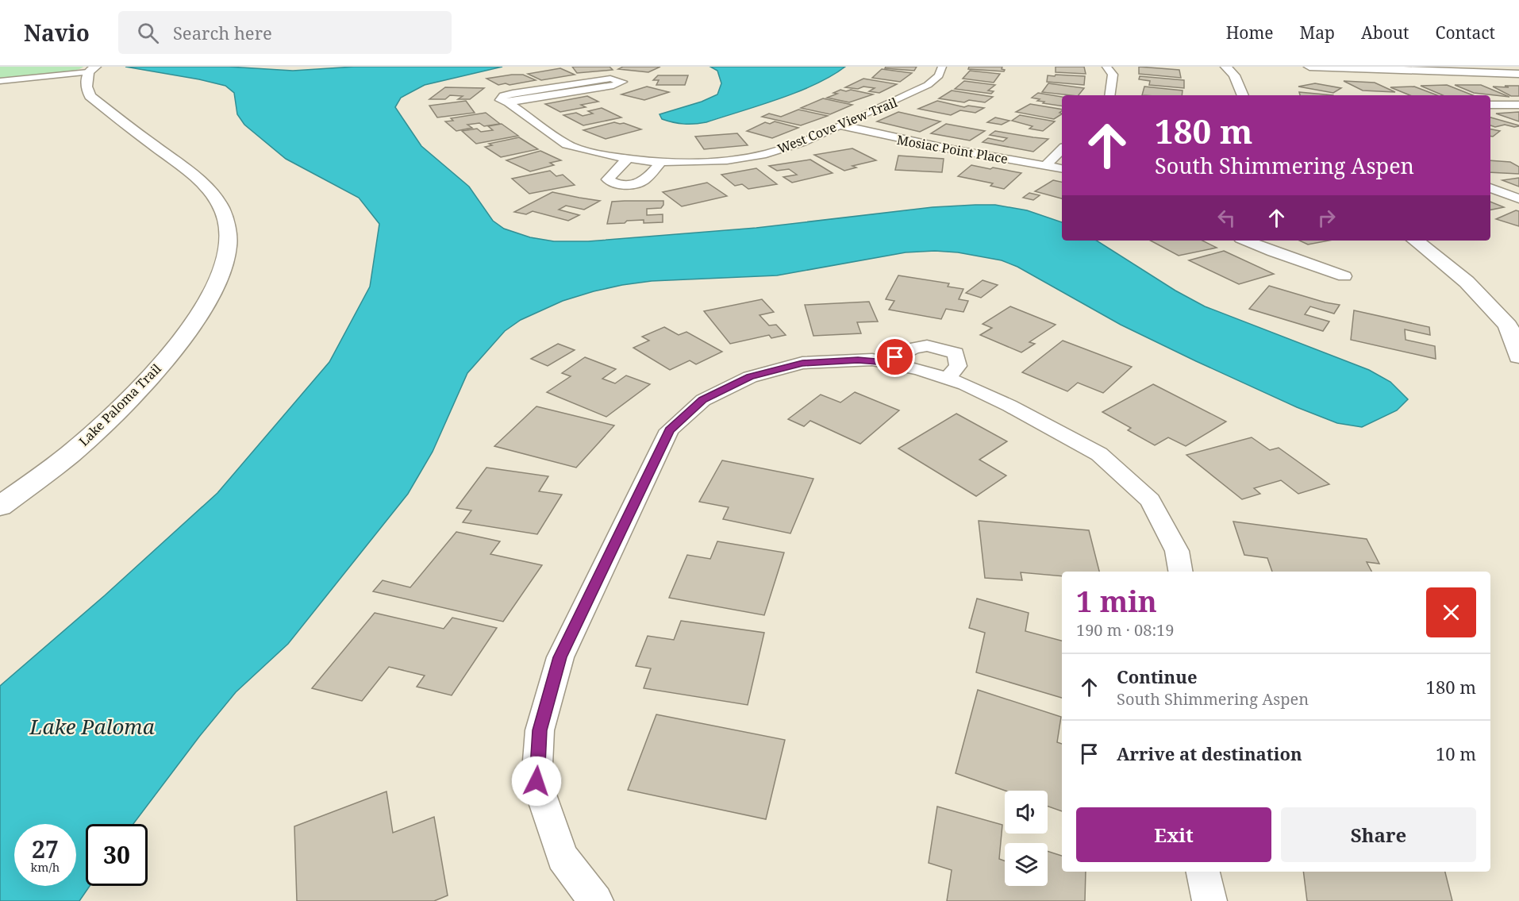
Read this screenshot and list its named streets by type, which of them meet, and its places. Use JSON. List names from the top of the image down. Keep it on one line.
{"streets":{"street":["West Cove View Trail","Mosiac Point Place","Lake Paloma Trail"]},"crossings":[["West Cove View Trail","Mosiac Point Place"]],"water":["Lake Paloma"],"page":{"header":"Navio","search":"Search here","nav":["Home","Map","About","Contact"],"turn":["180 m","South Shimmering Aspen"],"heading":["1 min","190 m · 08:19"],"list":[{"name":"Continue","note":"South Shimmering Aspen","value":"180 m"},{"name":"Arrive at destination","value":"10 m"}],"buttons":["Exit","Share"],"speed":"27 km/h","limit":"30"}}
